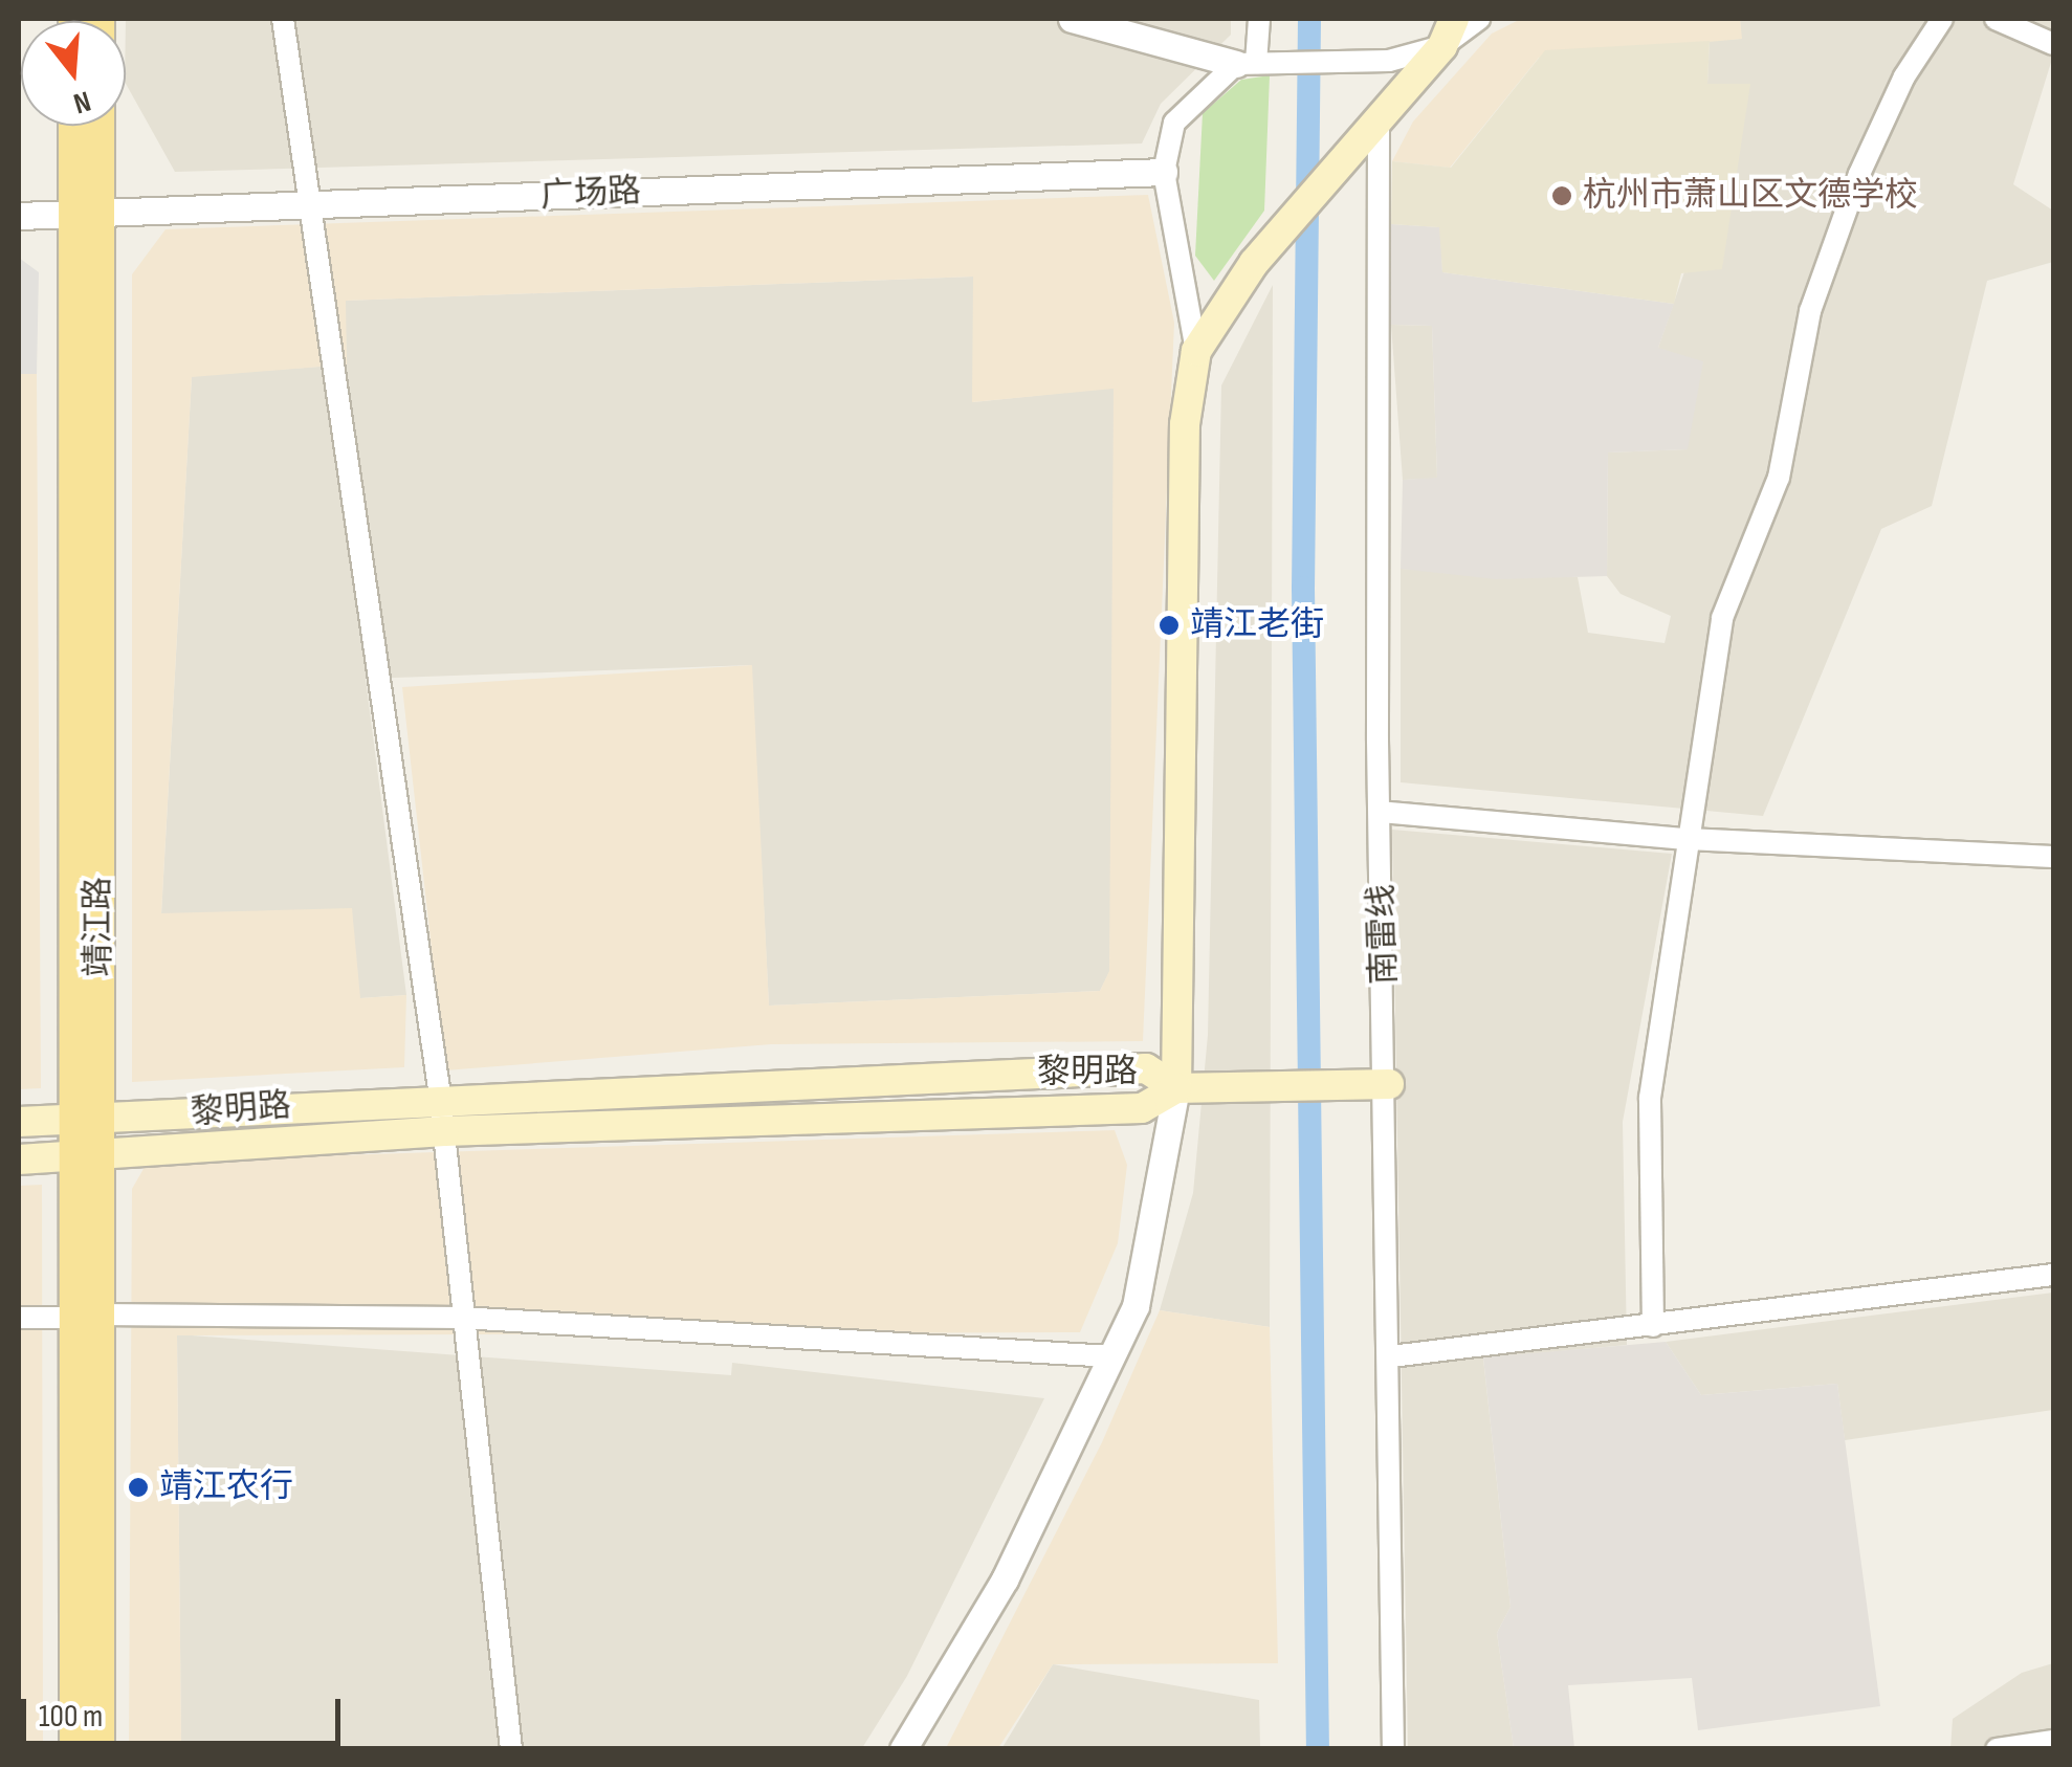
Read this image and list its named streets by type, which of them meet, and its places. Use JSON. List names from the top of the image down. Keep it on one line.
{"streets":{"main road":["靖江路","黎明路"],"street":["广场路","南雷线"]},"crossings":[["广场路","靖江路"],["靖江路","黎明路"]],"places":["杭州市萧山区文德学校","靖江老街","靖江农行"],"scale_bar":"100 m","north":"bottom"}
